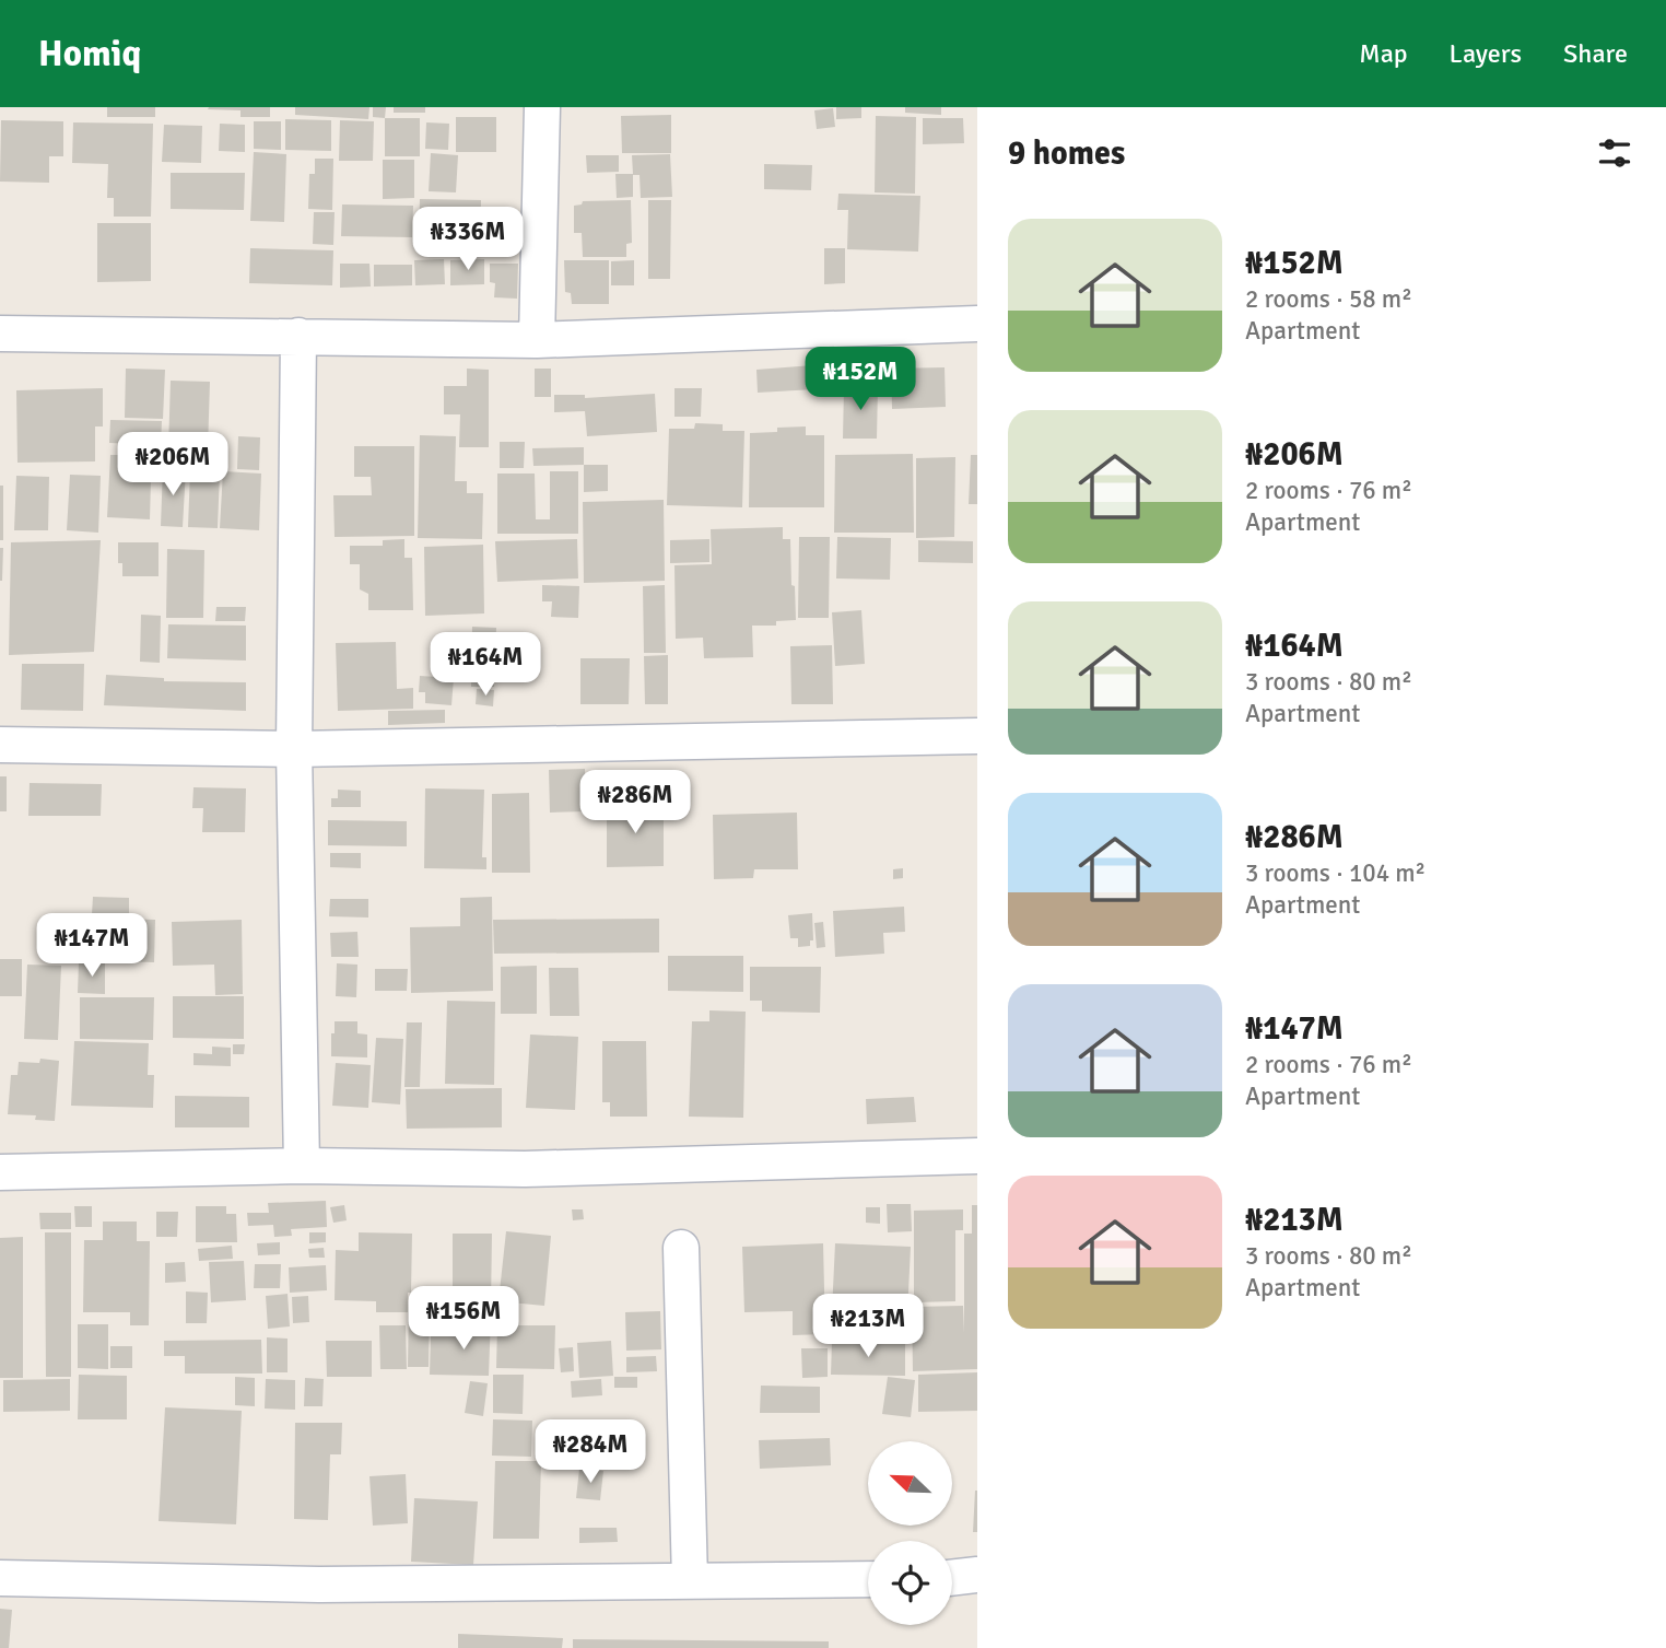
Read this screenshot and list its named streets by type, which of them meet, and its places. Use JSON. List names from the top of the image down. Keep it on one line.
{"north":"top left","page":{"header":"Homiq","nav":["Map","Layers","Share"],"heading":"9 homes","list":[{"name":"₦152M","note":"2 rooms · 58 m² · Apartment"},{"name":"₦206M","note":"2 rooms · 76 m² · Apartment"},{"name":"₦164M","note":"3 rooms · 80 m² · Apartment"},{"name":"₦286M","note":"3 rooms · 104 m² · Apartment"},{"name":"₦147M","note":"2 rooms · 76 m² · Apartment"},{"name":"₦213M","note":"3 rooms · 80 m² · Apartment"}],"price":["₦336M","₦152M","₦206M","₦164M","₦286M","₦147M","₦156M","₦213M","₦284M"]}}
